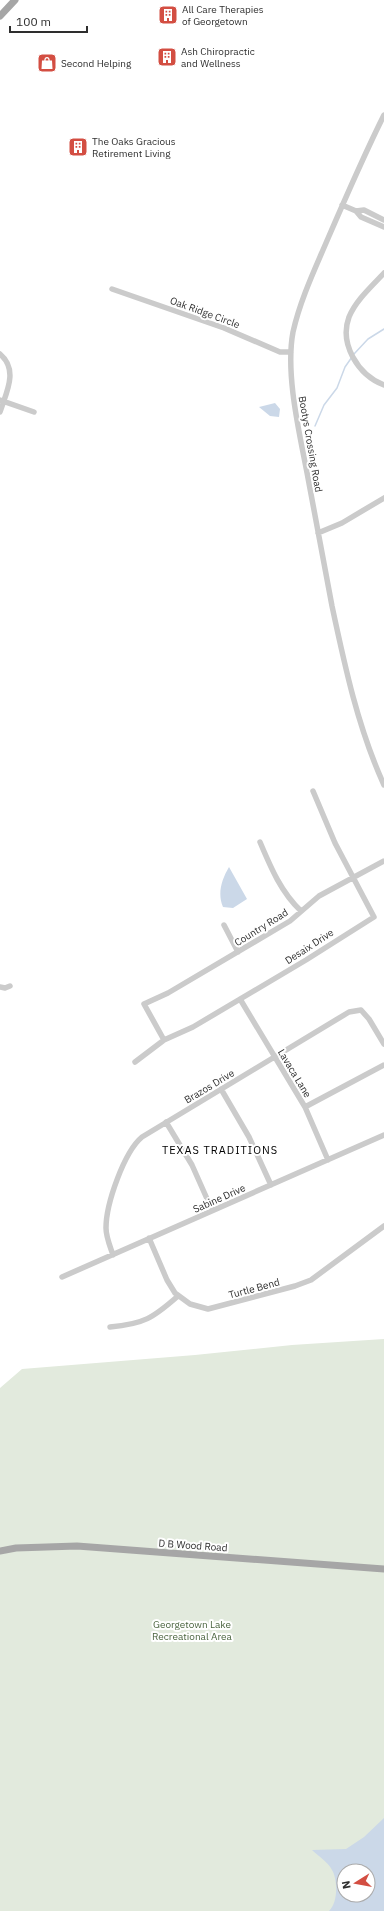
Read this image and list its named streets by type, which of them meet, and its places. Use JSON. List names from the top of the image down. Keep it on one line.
{"streets":{"main road":["D B Wood Road"],"street":["Oak Ridge Circle","Bootys Crossing Road","Country Road","Desaix Drive","Lavaca Lane","Brazos Drive","Sabine Drive","Turtle Bend"]},"crossings":[["Oak Ridge Circle","Bootys Crossing Road"],["Country Road","Desaix Drive"],["Desaix Drive","Lavaca Lane"],["Lavaca Lane","Brazos Drive"],["Lavaca Lane","Sabine Drive"],["Brazos Drive","Sabine Drive"],["Sabine Drive","Turtle Bend"]],"districts":["TEXAS TRADITIONS"],"parks":["Georgetown Lake Recreational Area"],"places":{"building":["All Care Therapies of Georgetown","Ash Chiropractic and Wellness","The Oaks Gracious Retirement Living"],"shop":["Second Helping"]},"scale_bar":"100 m","north":"left"}
